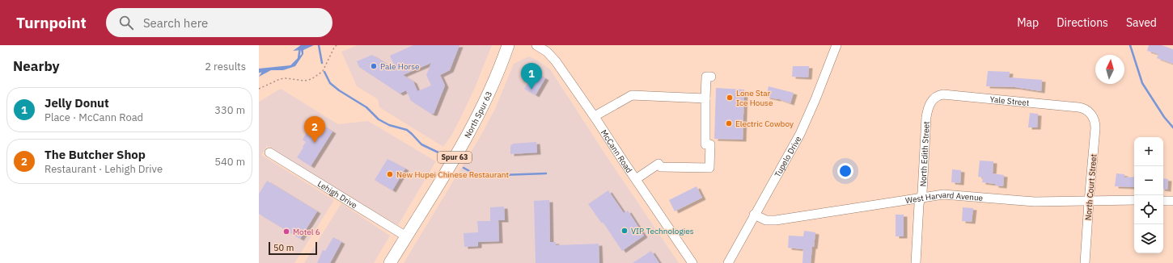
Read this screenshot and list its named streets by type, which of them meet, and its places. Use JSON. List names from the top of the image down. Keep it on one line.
{"streets":{"main road":["North Spur 63","Spur 63"],"street":["Yale Street","McCann Road","North Edith Street","Tupelo Drive","North Court Street","Lehigh Drive","West Harvard Avenue"]},"crossings":[["Yale Street","North Edith Street"],["Yale Street","North Court Street"],["North Spur 63","Lehigh Drive"],["North Edith Street","West Harvard Avenue"],["Tupelo Drive","West Harvard Avenue"],["North Court Street","West Harvard Avenue"]],"places":["Pale Horse","Lone Star Ice House","Electric Cowboy","New Hupei Chinese Restaurant","VIP Technologies","Motel 6"],"scale_bar":"50 m","north":"top","page":{"header":"Turnpoint","search":"Search here","nav":["Map","Directions","Saved"],"heading":["Nearby","2 results"],"pins":["1","2"],"list":[{"mark":"1","name":"Jelly Donut","note":"Place · McCann Road","value":"330 m"},{"mark":"2","name":"The Butcher Shop","note":"Restaurant · Lehigh Drive","value":"540 m"}],"map_buttons":["+","−"],"scale":"50 m"}}
